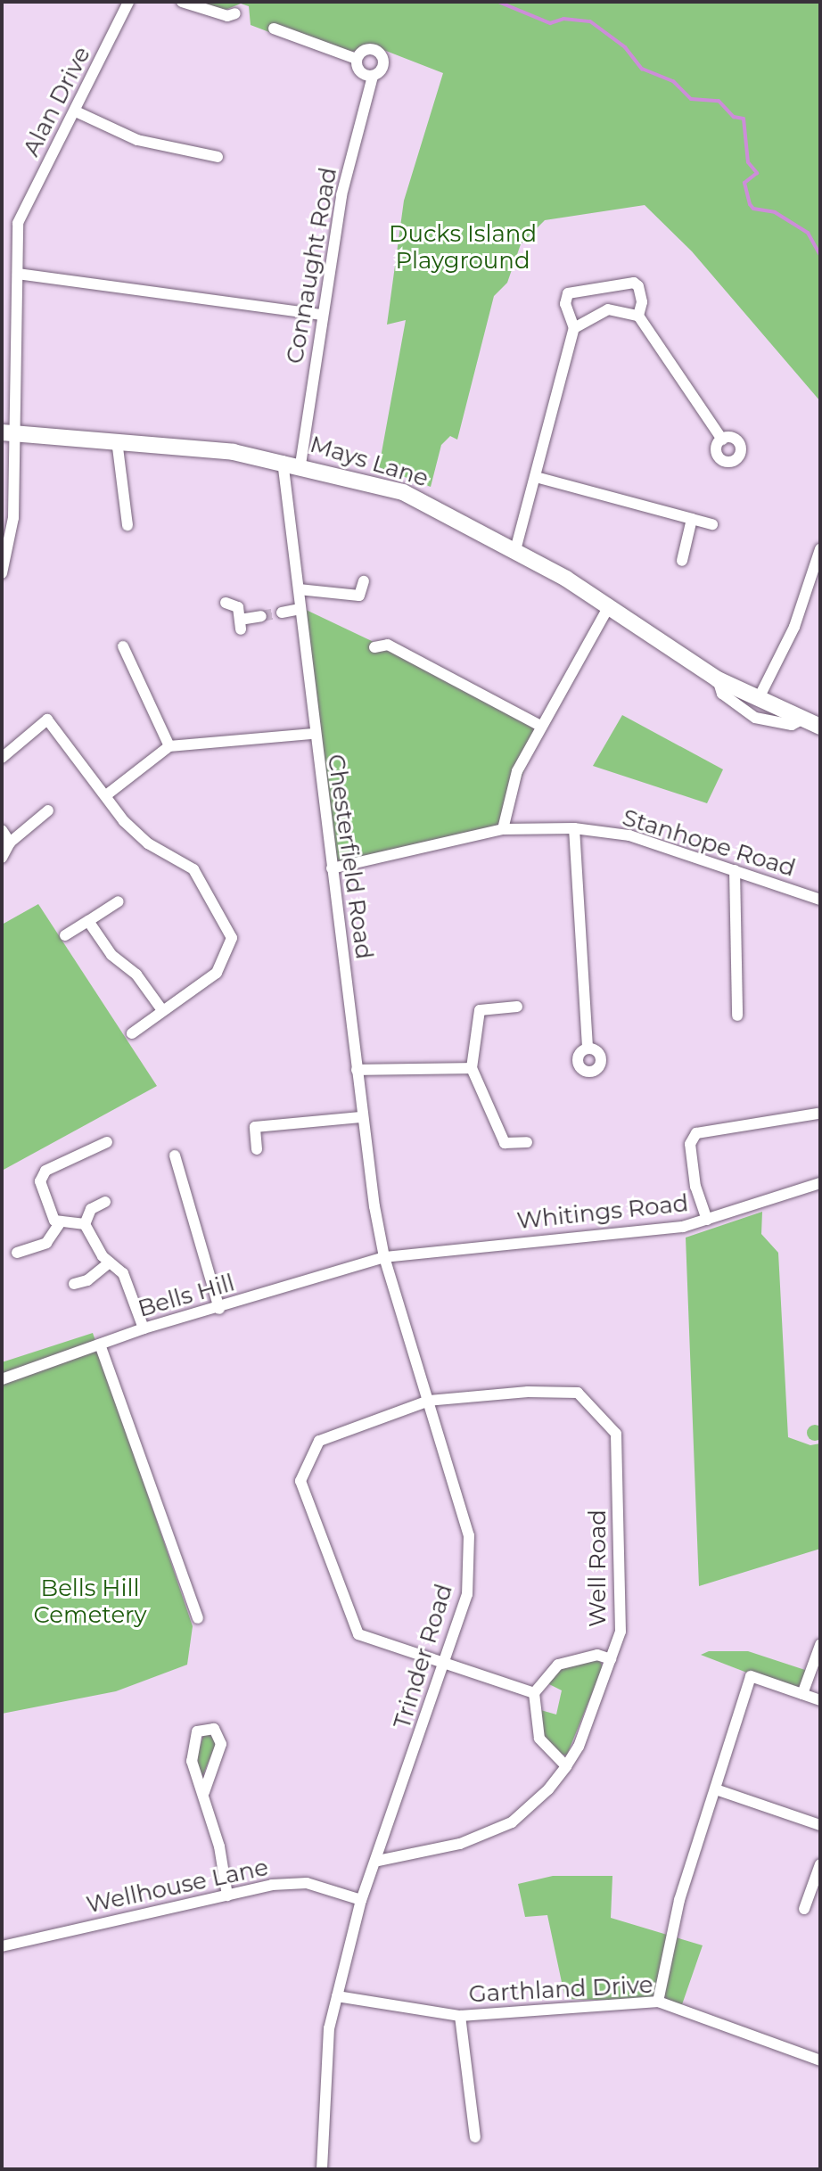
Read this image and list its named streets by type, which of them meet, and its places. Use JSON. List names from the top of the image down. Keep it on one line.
{"streets":{"street":["Alan Drive","Connaught Road","Mays Lane","Stanhope Road","Chesterfield Road","Whitings Road","Bells Hill","Well Road","Trinder Road","Wellhouse Lane","Garthland Drive"]},"crossings":[["Alan Drive","Mays Lane"],["Connaught Road","Mays Lane"],["Mays Lane","Chesterfield Road"],["Stanhope Road","Chesterfield Road"],["Chesterfield Road","Whitings Road"],["Chesterfield Road","Bells Hill"],["Chesterfield Road","Trinder Road"],["Whitings Road","Bells Hill"],["Whitings Road","Trinder Road"],["Bells Hill","Trinder Road"],["Well Road","Trinder Road"],["Trinder Road","Wellhouse Lane"],["Trinder Road","Garthland Drive"]],"parks":["Ducks Island Playground","Bells Hill Cemetery"]}
